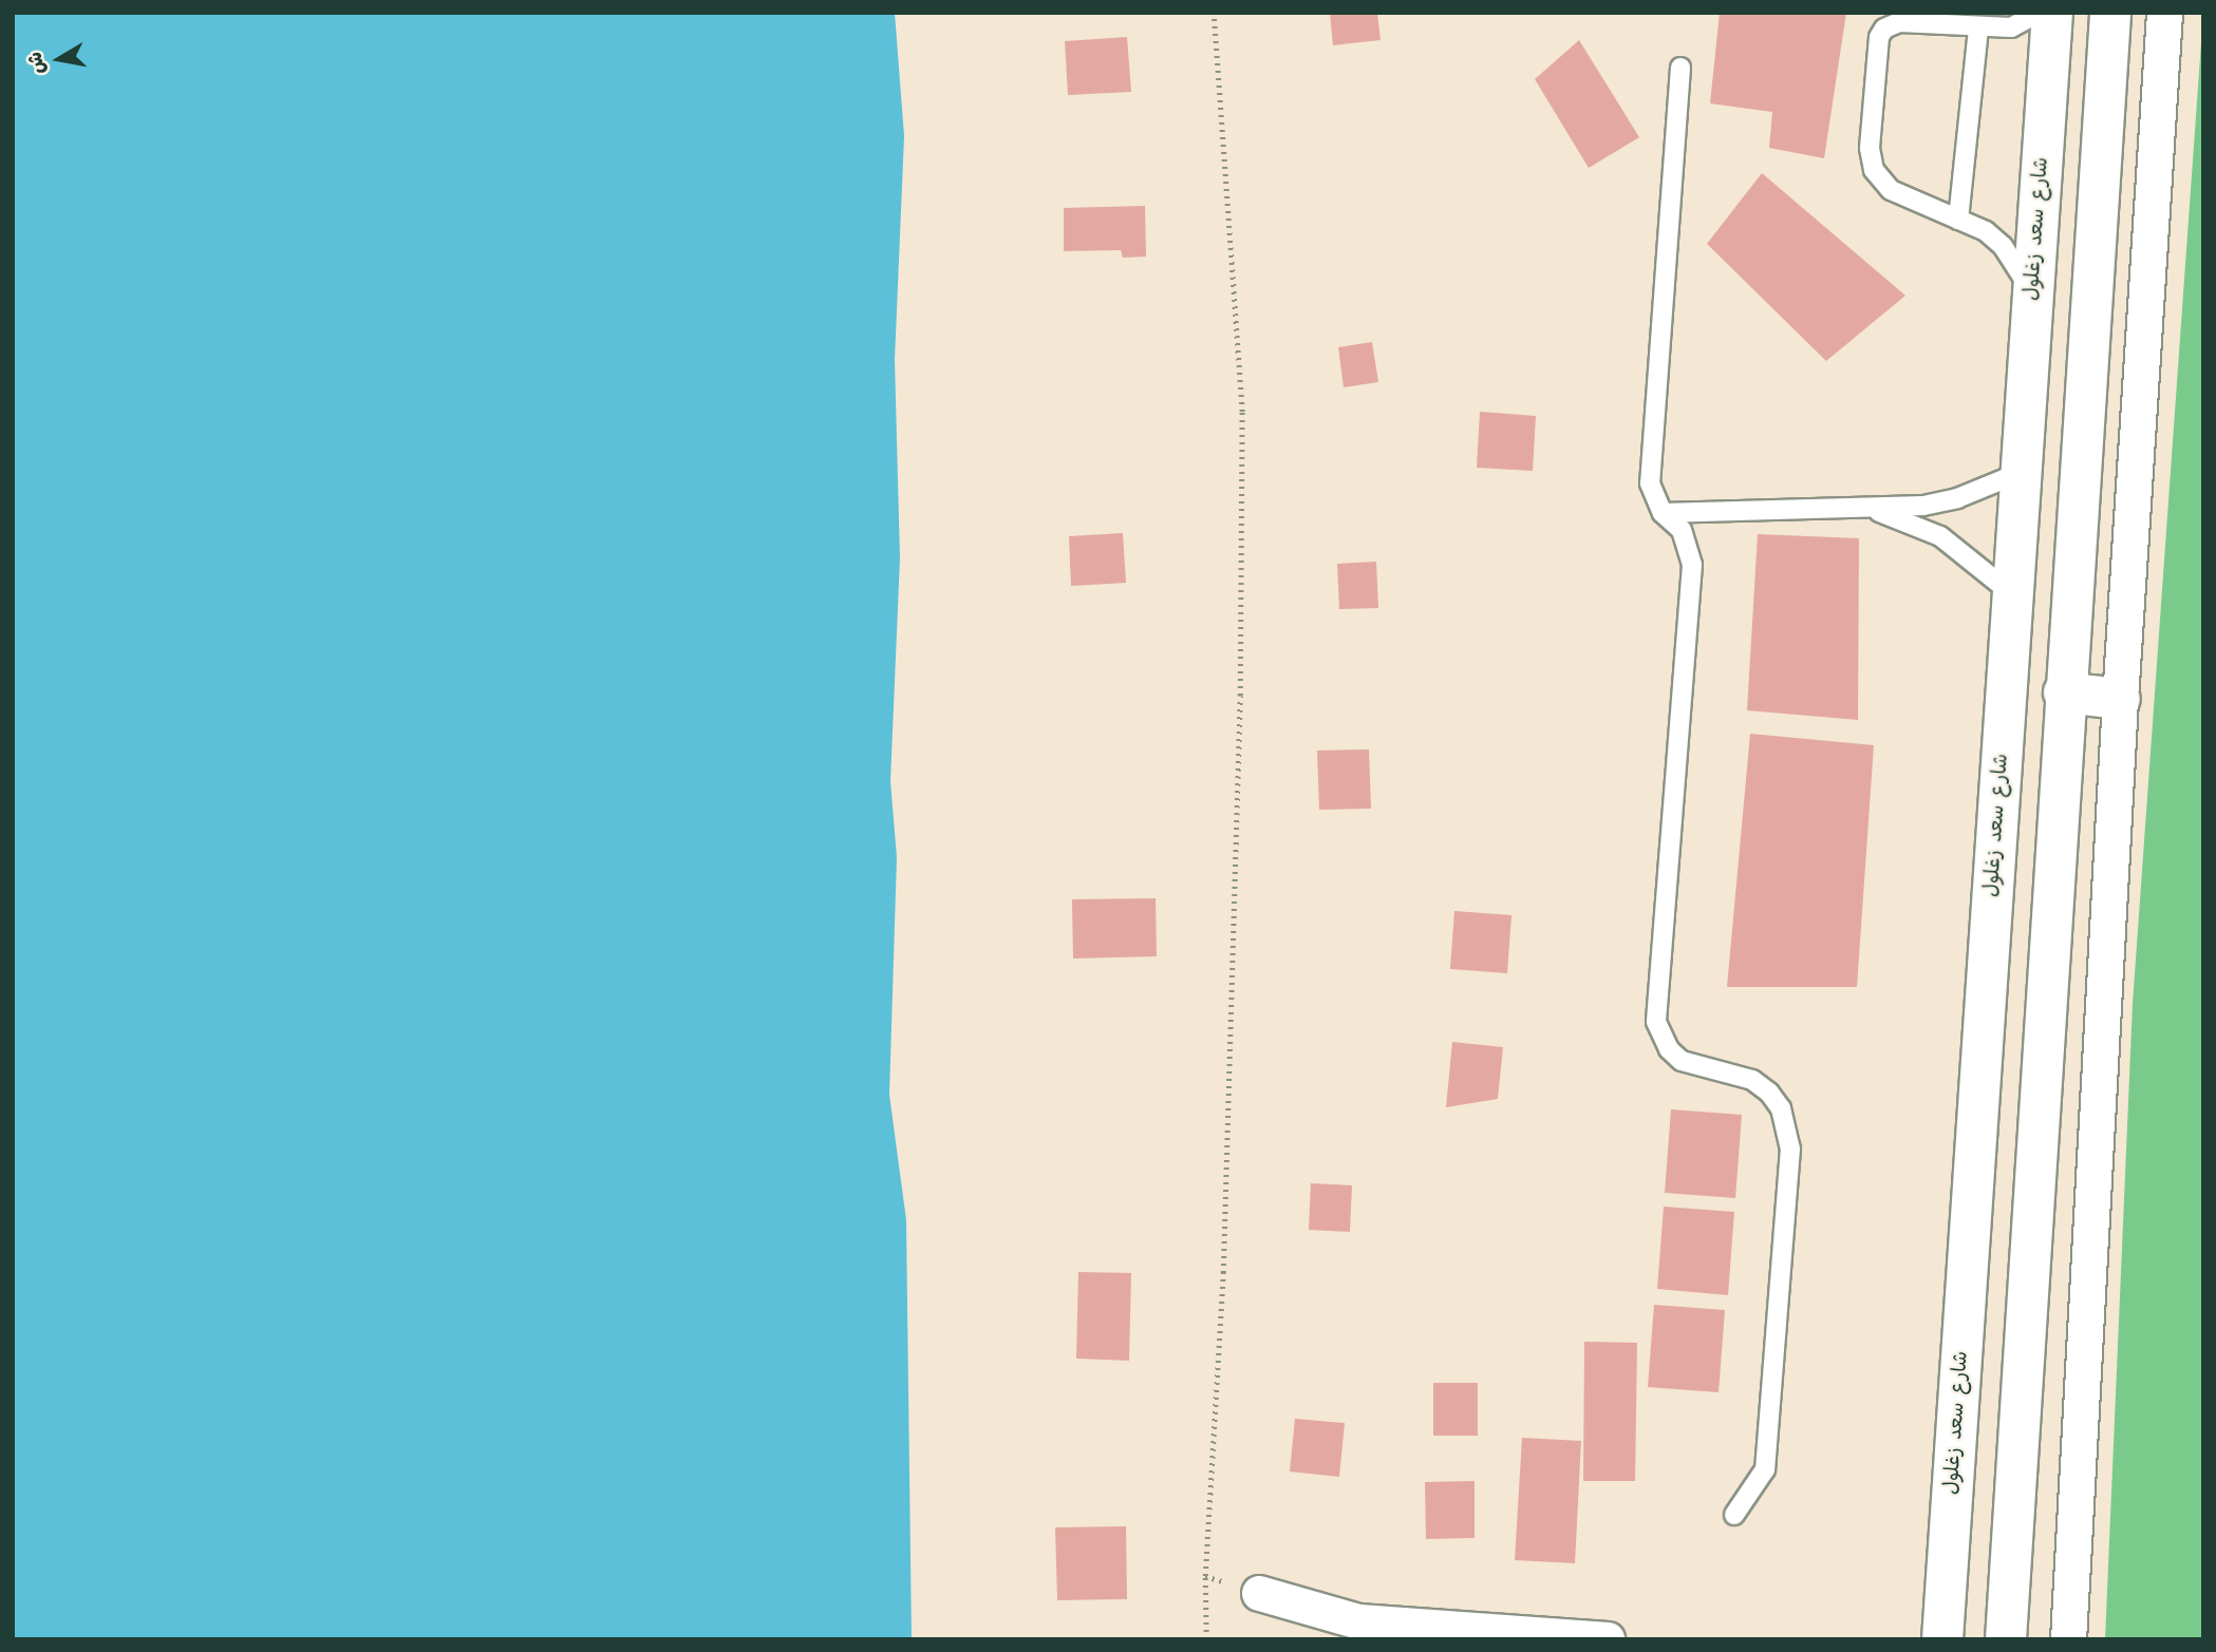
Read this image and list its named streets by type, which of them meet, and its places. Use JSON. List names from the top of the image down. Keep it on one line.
{"streets":{"main road":["شارع سعد زغلول"]},"north":"left"}
